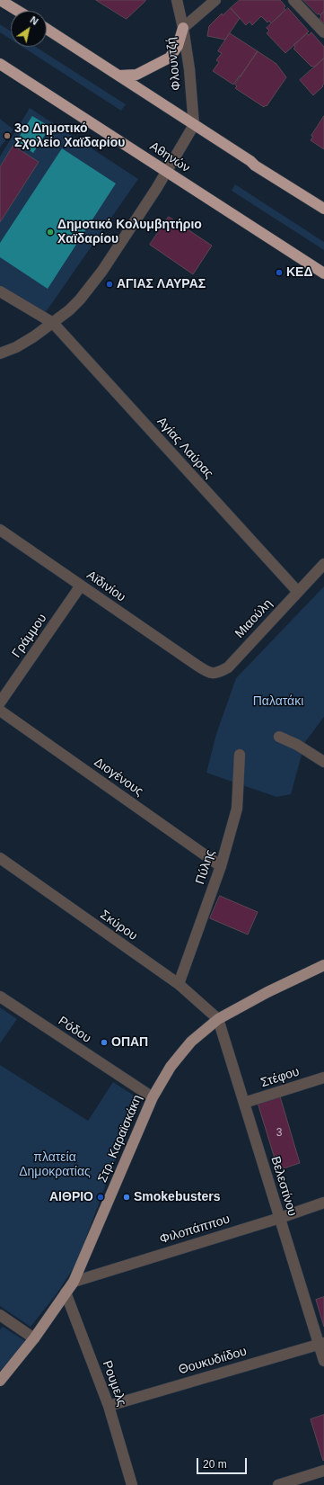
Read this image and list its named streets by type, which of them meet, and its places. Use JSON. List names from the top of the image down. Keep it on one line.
{"streets":{"highway":["Αθηνών"],"main road":["Στρ. Καραϊσκάκη"],"street":["Φλουντζή","Αγίας Λαύρας","Αϊδινίου","Μιαούλη","Γράμμου","Διογένους","Πύλης","Σκύρου","Ρόδου","Στέφου","Βελεστίνου","Φιλοπάππου","Θουκυδιίδου","Ρουμελς"]},"crossings":[["Αγίας Λαύρας","Μιαούλη"],["Αϊδινίου","Μιαούλη"],["Αϊδινίου","Γράμμου"],["Διογένους","Πύλης"],["Πύλης","Σκύρου"],["Σκύρου","Στρ. Καραϊσκάκη"],["Σκύρου","Βελεστίνου"],["Ρόδου","Στρ. Καραϊσκάκη"],["Στέφου","Βελεστίνου"],["Στρ. Καραϊσκάκη","Βελεστίνου"],["Στρ. Καραϊσκάκη","Φιλοπάππου"],["Στρ. Καραϊσκάκη","Ρουμελς"],["Βελεστίνου","Φιλοπάππου"],["Βελεστίνου","Θουκυδιίδου"],["Θουκυδιίδου","Ρουμελς"]],"parks":["Παλατάκι","πλατεία Δημοκρατίας"],"places":["3ο Δημοτικό Σχολείο Χαϊδαρίου","Δημοτικό Κολυμβητήριο Χαϊδαρίου","ΚΕΔ","ΑΓΙΑΣ ΛΑΥΡΑΣ","ΟΠΑΠ","ΑΙΘΡΙΟ","Smokebusters"],"house_numbers":["3"],"scale_bar":"20 m","north":"top right"}
